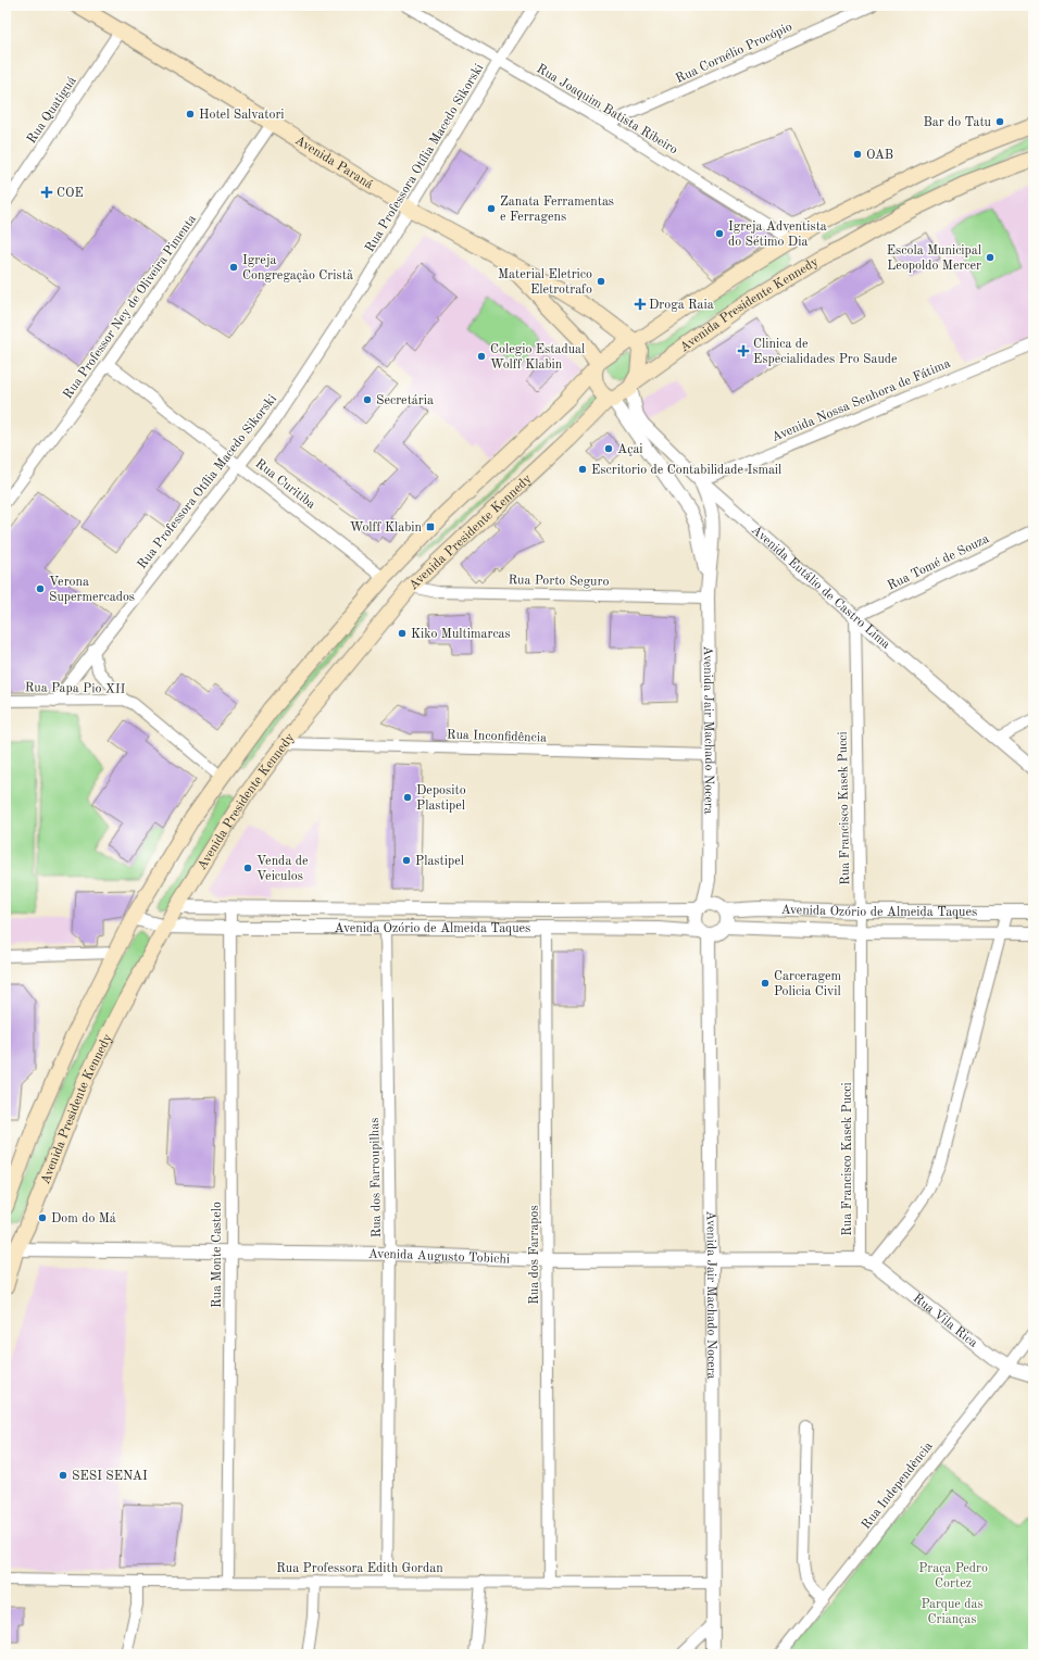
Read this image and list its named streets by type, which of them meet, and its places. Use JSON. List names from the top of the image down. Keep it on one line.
{"streets":{"main road":["Avenida Paraná","Avenida Presidente Kennedy"],"street":["Rua Cornélio Procópio","Rua Joaquim Batista Ribeiro","Rua Quatiguá","Rua Professora Otília Macedo Sikorski","Rua Professor Ney de Oliveira Pimenta","Avenida Nossa Senhora de Fátima","Rua Curitiba","Rua Tomé de Souza","Rua Porto Seguro","Avenida Eutálio de Castro Lima","Rua Papa Pio XII","Avenida Jair Machado Nocera","Rua Inconfidência","Rua Francisco Kasek Pucci","Avenida Ozório de Almeida Taques","Rua dos Farroupilhas","Rua Monte Castelo","Rua dos Farrapos","Avenida Augusto Tobichi","Rua Vila Rica","Rua Independência","Rua Professora Edith Gordan"]},"crossings":[["Rua Cornélio Procópio","Rua Joaquim Batista Ribeiro"],["Rua Joaquim Batista Ribeiro","Rua Professora Otília Macedo Sikorski"],["Rua Quatiguá","Avenida Paraná"],["Rua Professora Otília Macedo Sikorski","Avenida Paraná"],["Rua Professora Otília Macedo Sikorski","Rua Curitiba"],["Rua Professora Otília Macedo Sikorski","Rua Papa Pio XII"],["Avenida Paraná","Avenida Presidente Kennedy"],["Avenida Paraná","Rua Professor Ney de Oliveira Pimenta"],["Avenida Presidente Kennedy","Rua Curitiba"],["Avenida Presidente Kennedy","Rua Porto Seguro"],["Avenida Presidente Kennedy","Avenida Eutálio de Castro Lima"],["Avenida Presidente Kennedy","Rua Papa Pio XII"],["Avenida Presidente Kennedy","Avenida Jair Machado Nocera"],["Avenida Presidente Kennedy","Rua Inconfidência"],["Avenida Presidente Kennedy","Avenida Ozório de Almeida Taques"],["Avenida Presidente Kennedy","Avenida Augusto Tobichi"],["Rua Professor Ney de Oliveira Pimenta","Rua Curitiba"],["Avenida Nossa Senhora de Fátima","Avenida Eutálio de Castro Lima"],["Avenida Nossa Senhora de Fátima","Avenida Jair Machado Nocera"],["Rua Tomé de Souza","Avenida Eutálio de Castro Lima"],["Rua Tomé de Souza","Rua Francisco Kasek Pucci"],["Rua Porto Seguro","Avenida Jair Machado Nocera"],["Avenida Eutálio de Castro Lima","Avenida Jair Machado Nocera"],["Avenida Eutálio de Castro Lima","Rua Francisco Kasek Pucci"],["Avenida Jair Machado Nocera","Rua Inconfidência"],["Avenida Jair Machado Nocera","Avenida Ozório de Almeida Taques"],["Avenida Jair Machado Nocera","Avenida Augusto Tobichi"],["Avenida Jair Machado Nocera","Rua Professora Edith Gordan"],["Rua Francisco Kasek Pucci","Avenida Ozório de Almeida Taques"],["Rua Francisco Kasek Pucci","Avenida Augusto Tobichi"],["Rua Francisco Kasek Pucci","Rua Vila Rica"],["Avenida Ozório de Almeida Taques","Rua dos Farroupilhas"],["Avenida Ozório de Almeida Taques","Rua Monte Castelo"],["Avenida Ozório de Almeida Taques","Rua dos Farrapos"],["Rua dos Farroupilhas","Avenida Augusto Tobichi"],["Rua dos Farroupilhas","Rua Professora Edith Gordan"],["Rua Monte Castelo","Avenida Augusto Tobichi"],["Rua Monte Castelo","Rua Professora Edith Gordan"],["Rua dos Farrapos","Avenida Augusto Tobichi"],["Rua dos Farrapos","Rua Professora Edith Gordan"],["Avenida Augusto Tobichi","Rua Vila Rica"],["Rua Vila Rica","Rua Independência"]],"parks":["Praça Pedro Cortez","Parque das Crianças"],"places":{"other":["Hotel Salvatori","Bar do Tatu","OAB","Zanata Ferramentas e Ferragens","Igreja Adventista do Sétimo Dia","Escola Municipal Leopoldo Mercer","Igreja Congregação Cristã","Material Eletrico Eletrotrafo","Colegio Estadual Wolff Klabin","Secretária","Açai","Escritorio de Contabilidade Ismail","Verona Supermercados","Kiko Multimarcas","Deposito Plastipel","Plastipel","Venda de Veiculos","Carceragem Policia Civil","Dom do Má","SESI SENAI"],"health":["COE","Droga Raia","Clinica de Especialidades Pro Saude"],"transit":["Wolff Klabin"]}}
